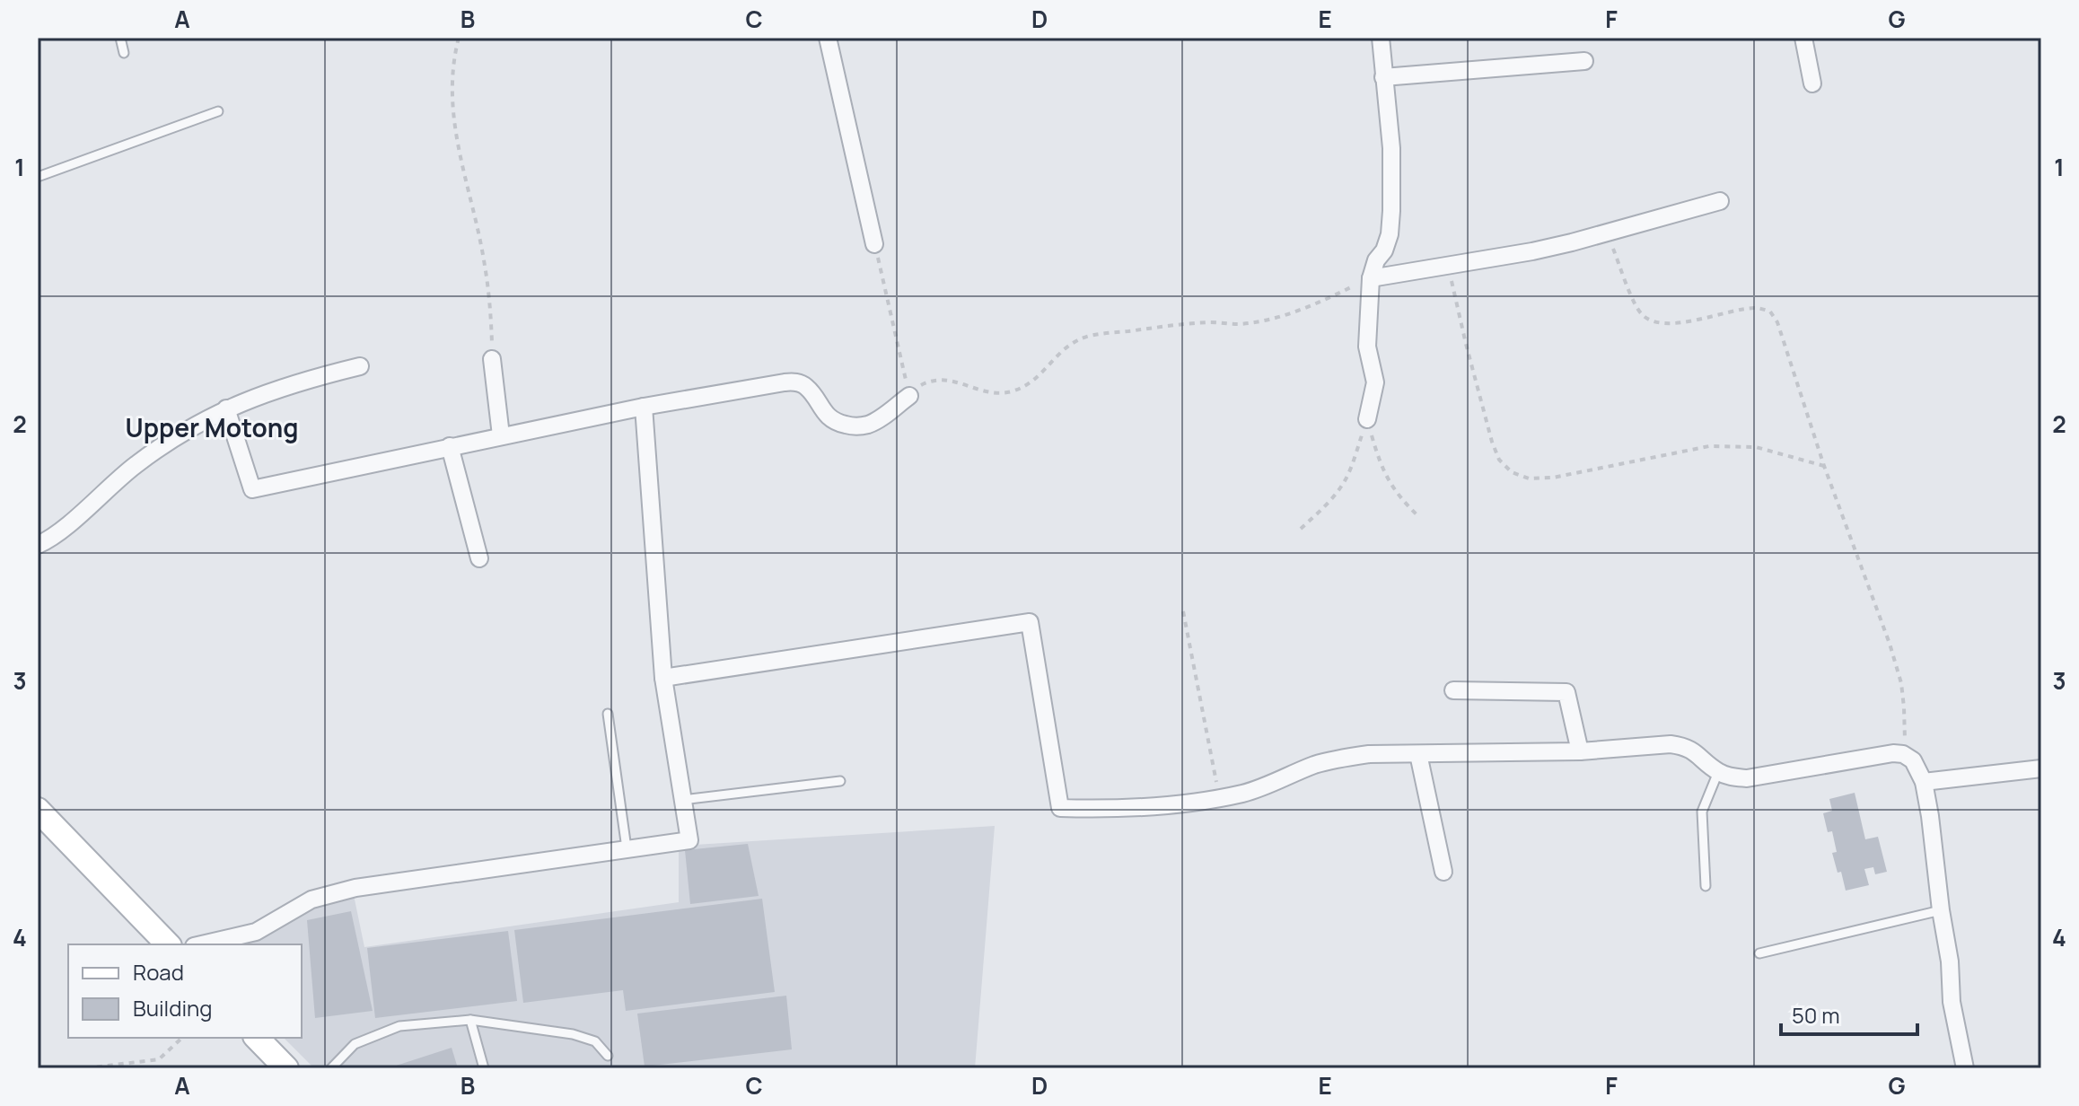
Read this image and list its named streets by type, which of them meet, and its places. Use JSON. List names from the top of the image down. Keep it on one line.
{"districts":["Upper Motong"],"legend":["Road","Building"],"scale_bar":"50 m","grid":{"columns":["A","B","C","D","E","F","G"],"rows":["1","2","3","4"]}}
